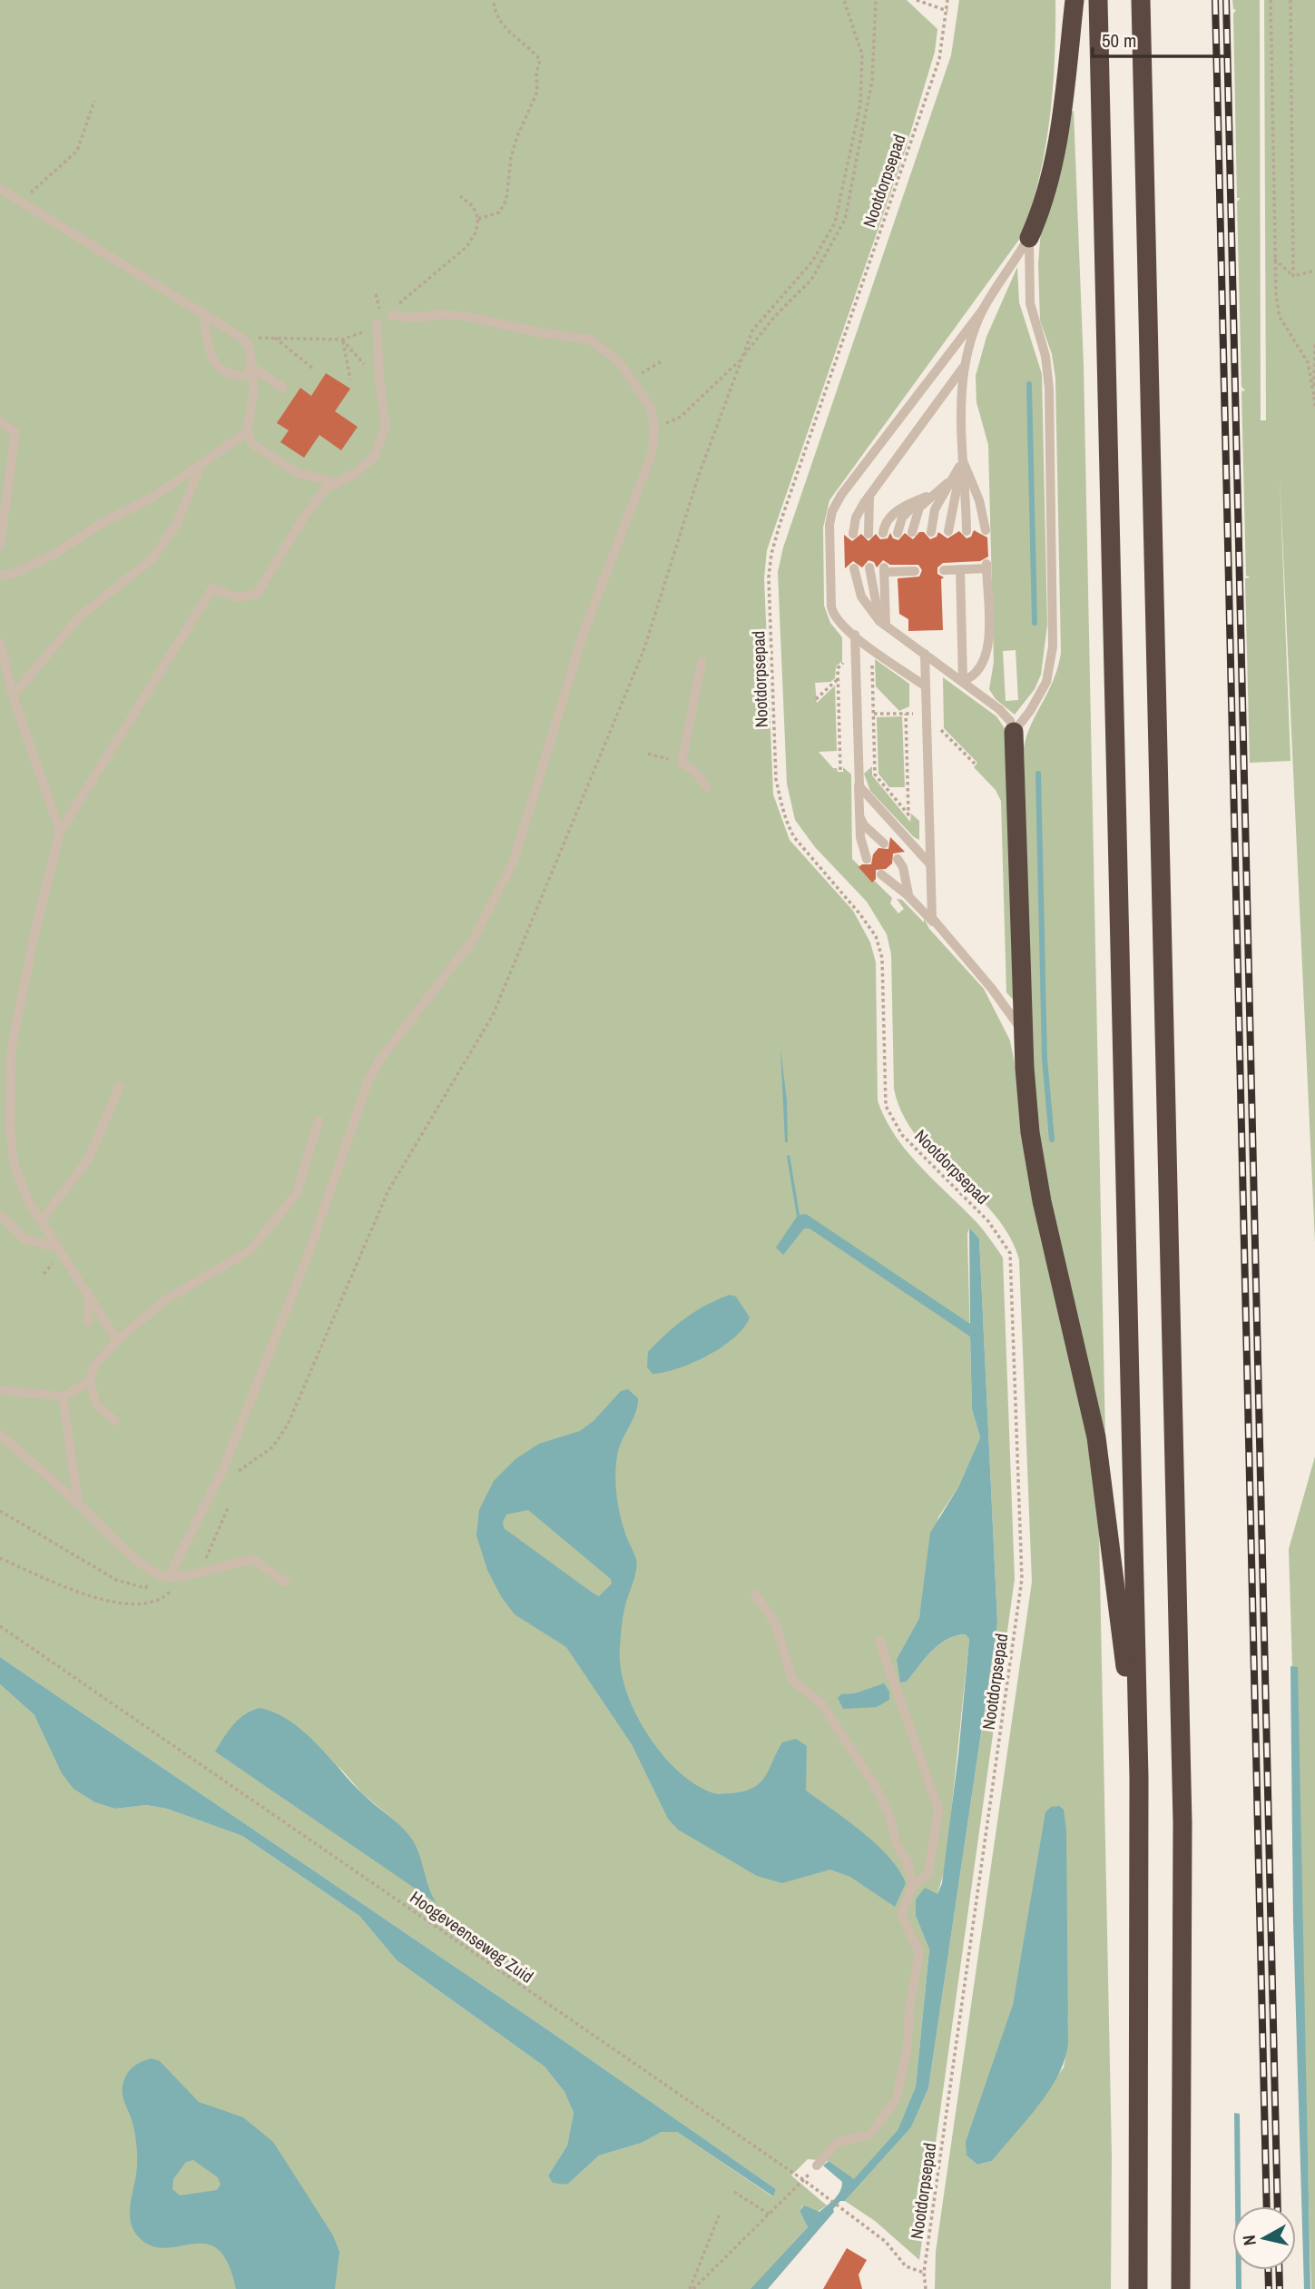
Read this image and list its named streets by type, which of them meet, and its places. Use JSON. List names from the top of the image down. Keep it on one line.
{"streets":{"path":["Nootdorpsepad","Hoogeveenseweg Zuid"]},"crossings":[["Nootdorpsepad","Hoogeveenseweg Zuid"]],"scale_bar":"50 m","north":"left"}
